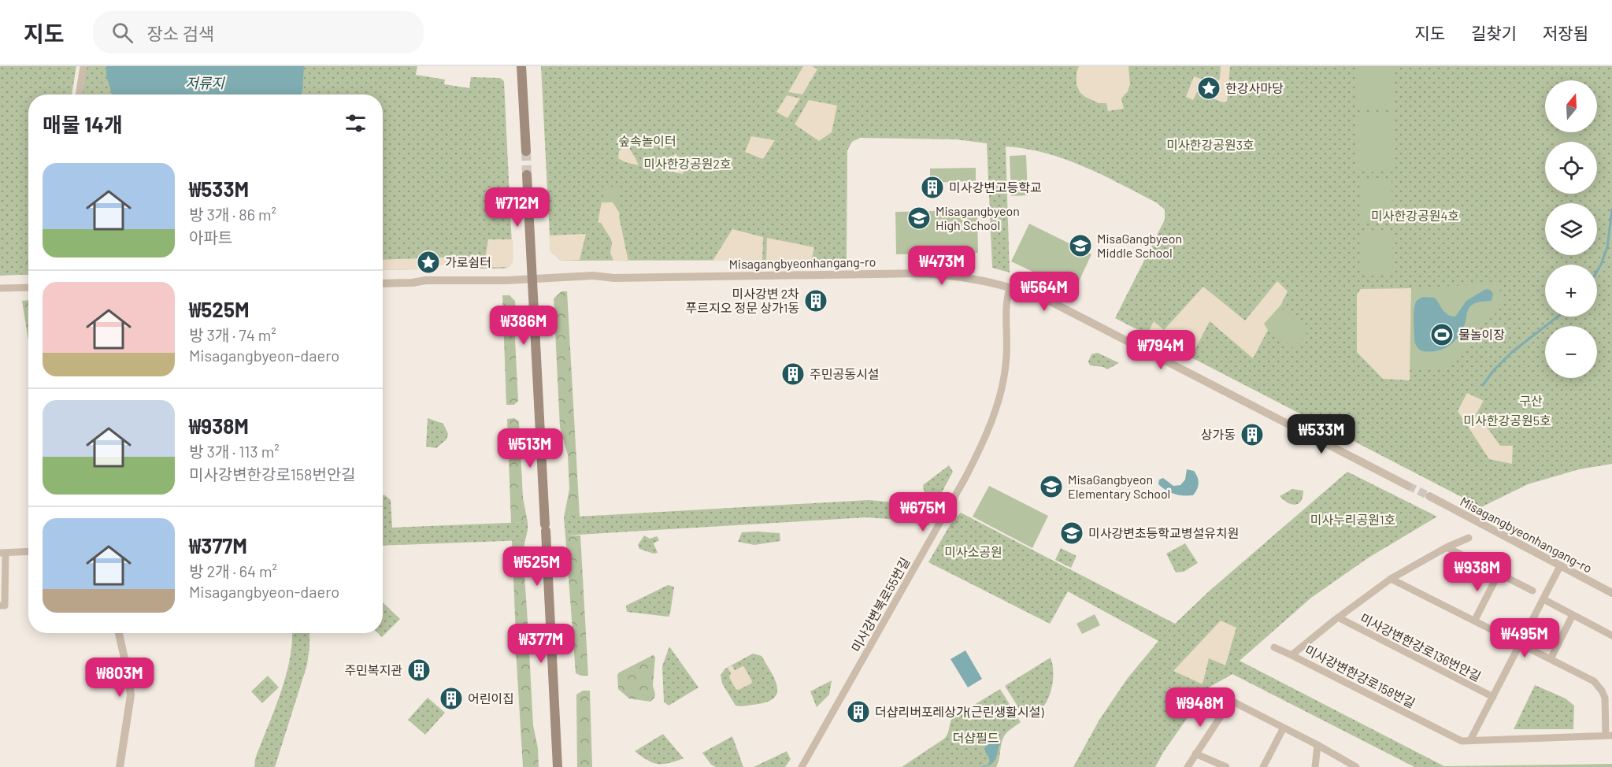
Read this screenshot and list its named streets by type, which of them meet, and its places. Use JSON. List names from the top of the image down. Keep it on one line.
{"streets":{"street":["Misagangbyeonhangang-ro","미사강변북로55번길","미사강변한강로136번안길","미사강변한강로158번길"]},"crossings":[["Misagangbyeonhangang-ro","미사강변북로55번길"],["미사강변한강로136번안길","미사강변한강로158번길"]],"water":["저류지"],"parks":["숲속놀이터","미사한강공원3호","미사한강공원2호","미사한강공원4호","구산","미사한강공원5호","미사누리공원1호","미사소공원","더샵필드"],"places":{"place":["한강사마당","가로쉼터"],"building":["미사강변고등학교","미사강변 2차 푸르지오 정문 상가1동","주민공동시설","상가동","주민복지관","어린이집","더샵리버포레상가(근린생활시설)"],"school or university":["Misagangbyeon High School","MisaGangbyeon Middle School","MisaGangbyeon Elementary School","미사강변초등학교병설유치원"],"sports":["물놀이장"]},"north":"top","page":{"header":"지도","search":"장소 검색","nav":["지도","길찾기","저장됨"],"map_buttons":["+","−"],"heading":"매물 14개","list":[{"name":"₩533M","note":"방 3개 · 86 m² · 아파트"},{"name":"₩525M","note":"방 3개 · 74 m² · Misagangbyeon-daero"},{"name":"₩938M","note":"방 3개 · 113 m² · 미사강변한강로158번안길"},{"name":"₩377M","note":"방 2개 · 64 m² · Misagangbyeon-daero"}],"price":["₩712M","₩473M","₩564M","₩386M","₩794M","₩533M","₩513M","₩675M","₩525M","₩938M","₩495M","₩377M","₩803M","₩948M"]}}
